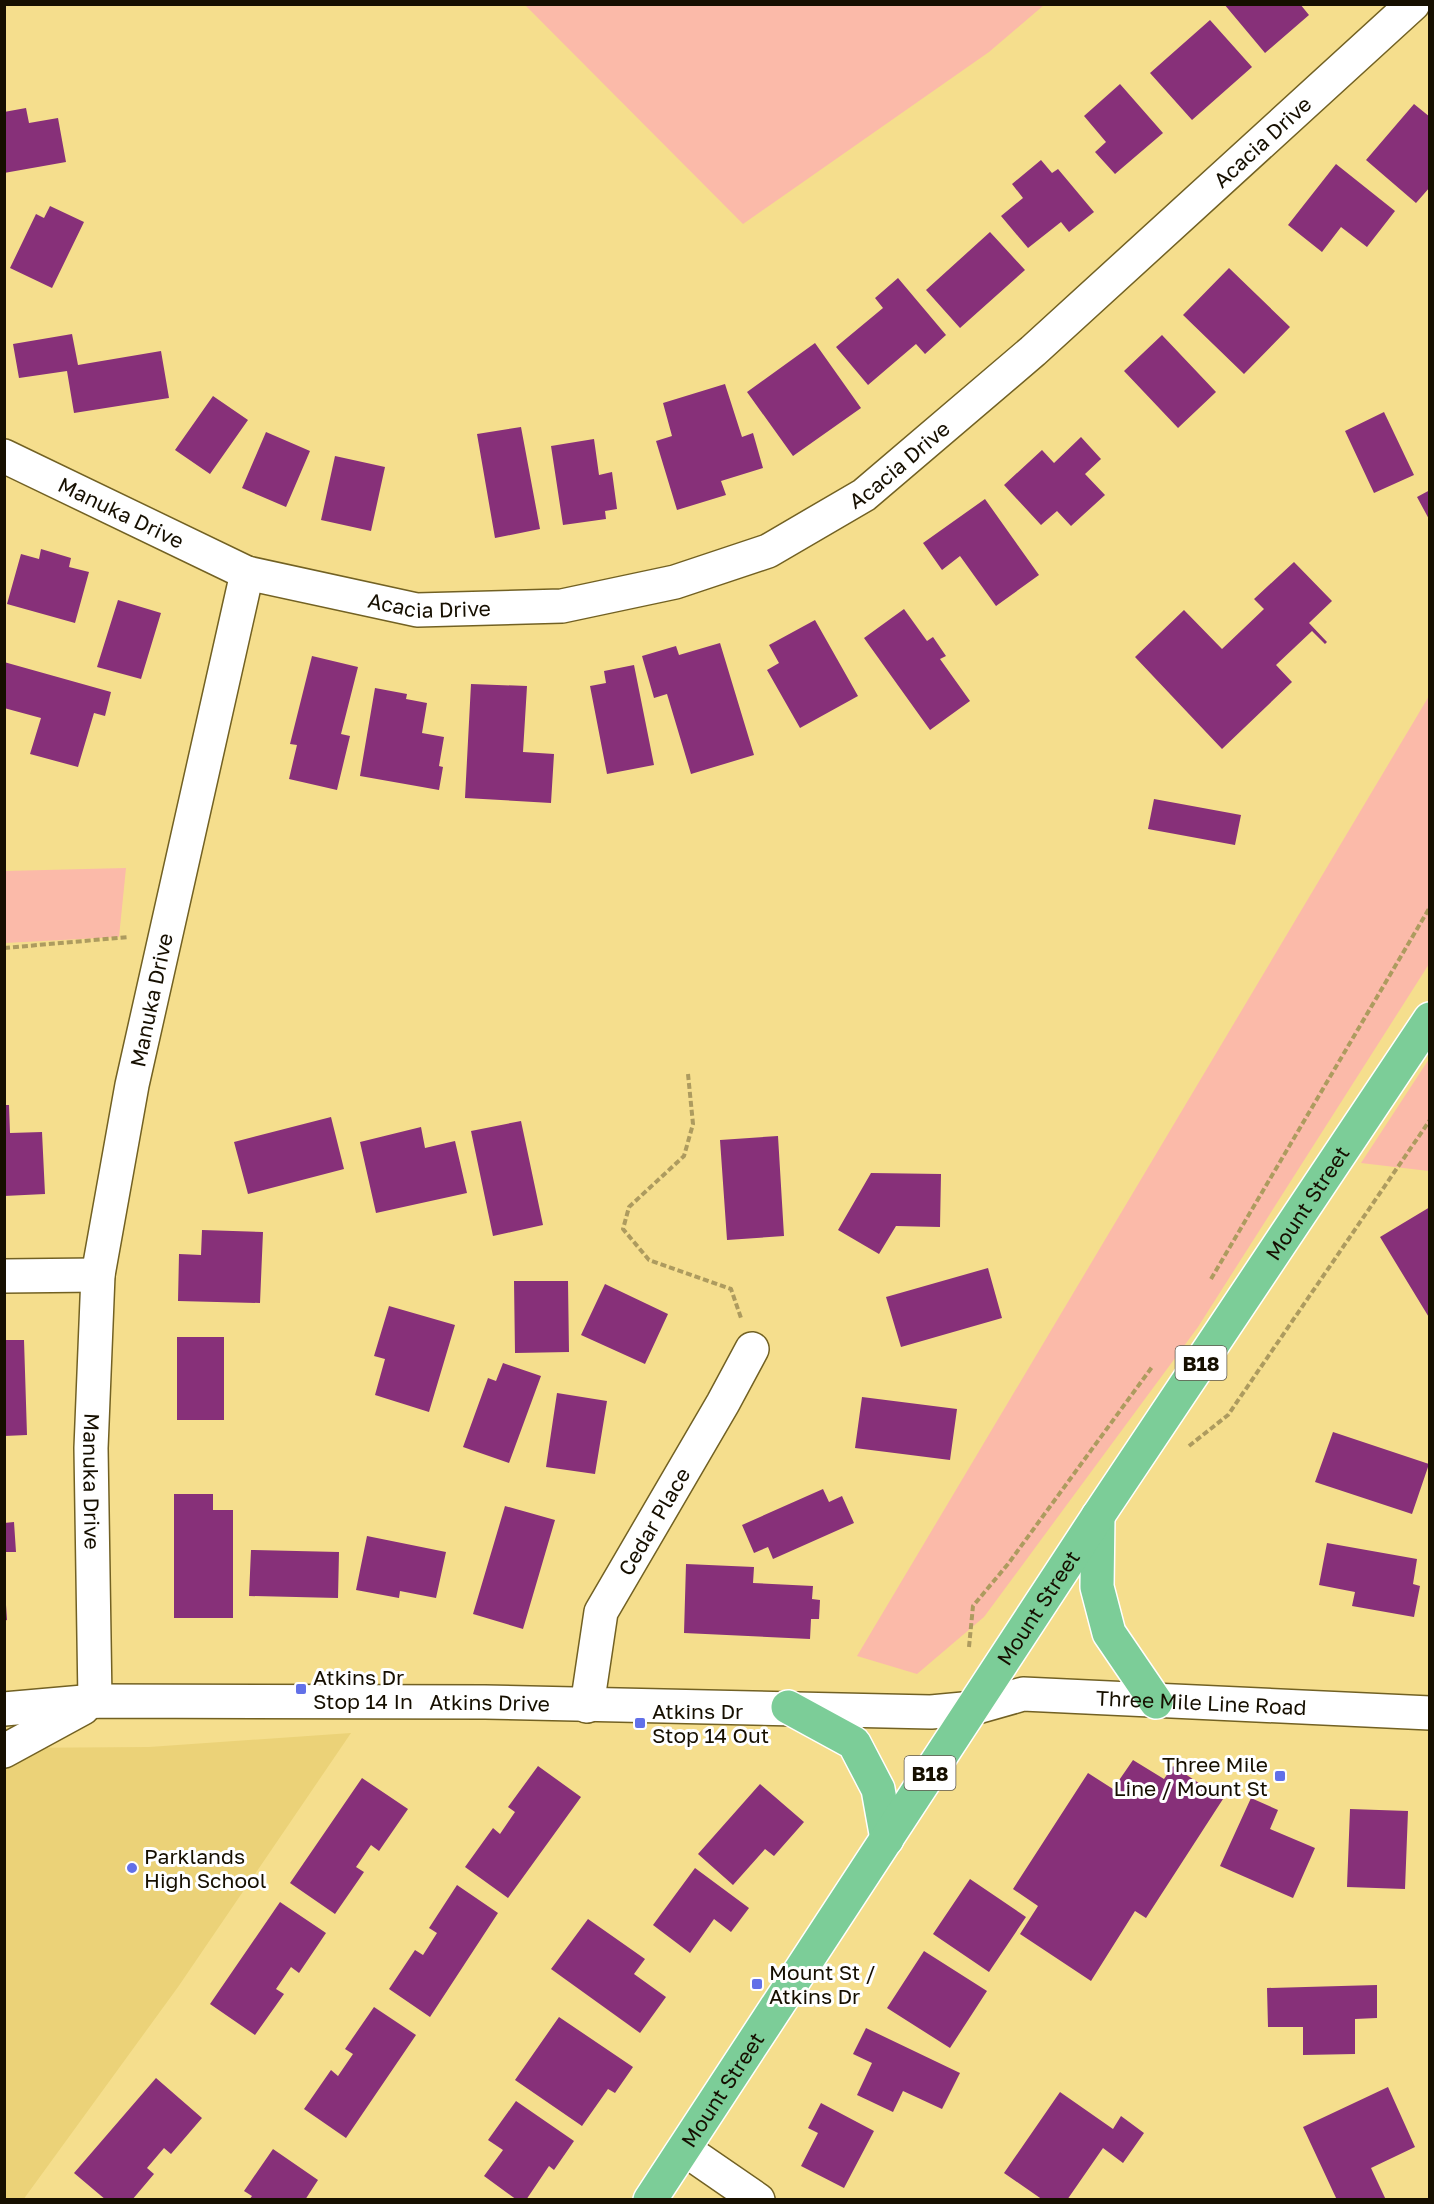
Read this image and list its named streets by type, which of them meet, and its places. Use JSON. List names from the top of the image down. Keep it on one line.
{"streets":{"highway":["Mount Street","B18"],"street":["Acacia Drive","Manuka Drive","Cedar Place","Atkins Drive","Three Mile Line Road"]},"crossings":[["Acacia Drive","Manuka Drive"],["Manuka Drive","Atkins Drive"],["Mount Street","Atkins Drive"],["Mount Street","Three Mile Line Road"],["Cedar Place","Atkins Drive"],["Atkins Drive","Three Mile Line Road"]],"places":{"transit":["Atkins Dr Stop 14 In","Atkins Dr Stop 14 Out","Three Mile Line / Mount St","Mount St / Atkins Dr"],"other":["Parklands High School"]}}
